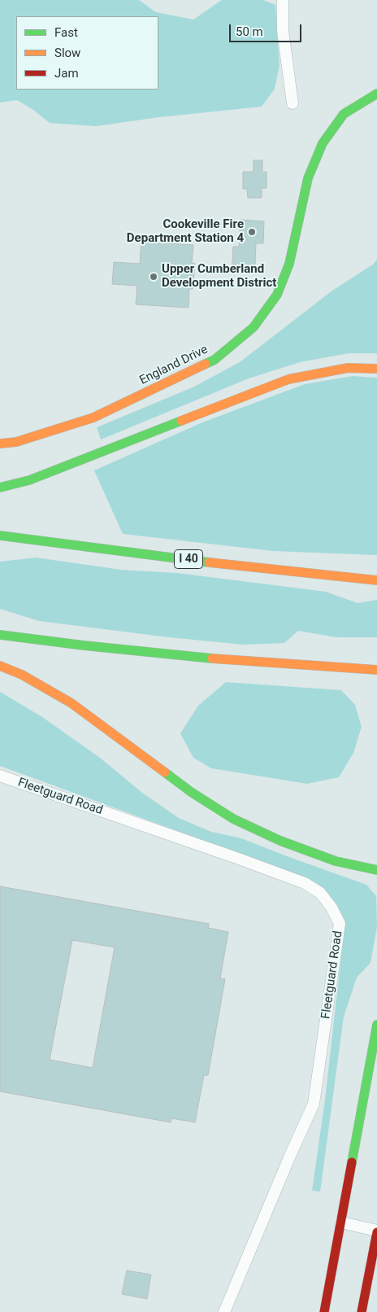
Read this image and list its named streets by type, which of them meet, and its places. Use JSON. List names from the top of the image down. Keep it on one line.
{"streets":{"main road":["England Drive","I 40"],"street":["Fleetguard Road"]},"places":["Cookeville Fire Department Station 4","Upper Cumberland Development District"],"legend":["Fast","Slow","Jam"],"scale_bar":"50 m"}
